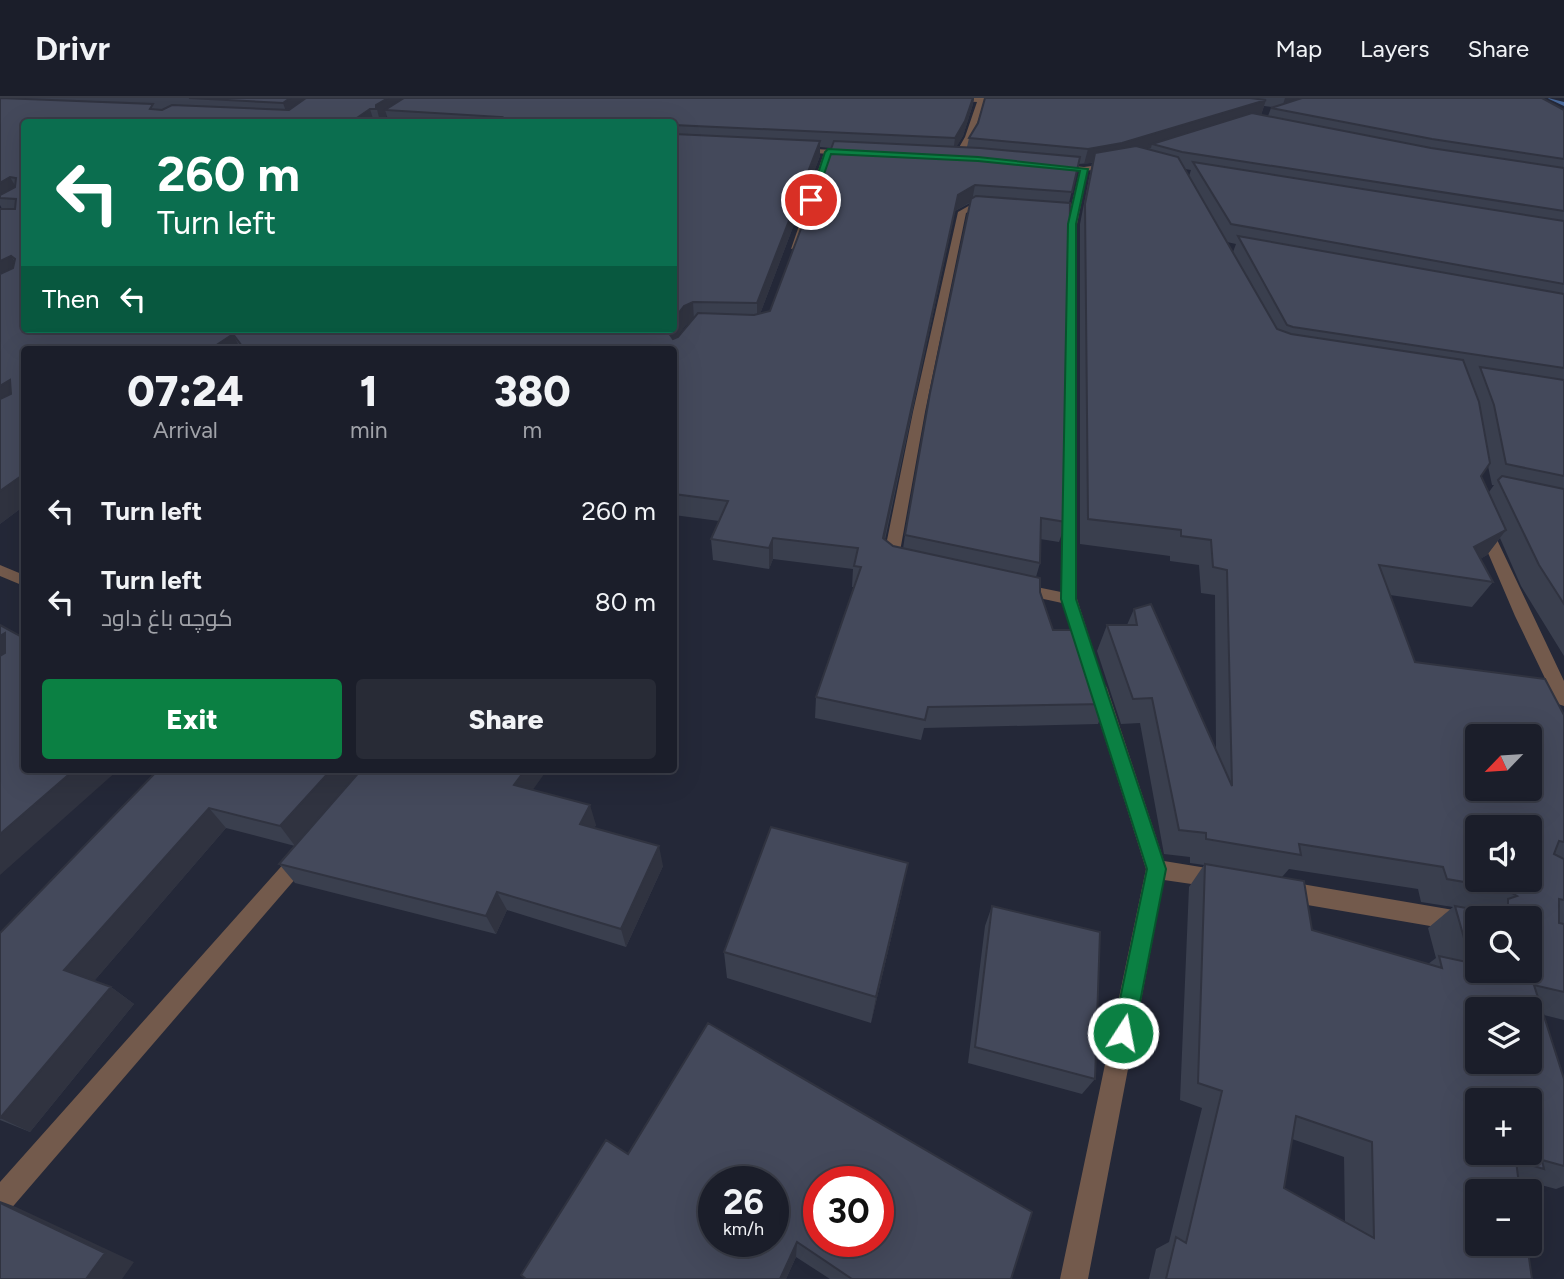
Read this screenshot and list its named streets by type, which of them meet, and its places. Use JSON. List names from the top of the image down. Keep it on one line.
{"north":"bottom left","page":{"header":"Drivr","nav":["Map","Layers","Share"],"turn":["260 m","Turn left"],"then":"Then","eta":["07:24","Arrival","1","min","380","m"],"list":[{"name":"Turn left","value":"260 m"},{"name":"Turn left","note":"کوچه باغ داود","value":"80 m"}],"buttons":["Exit","Share"],"map_buttons":["+","−"],"speed":"26 km/h","limit":"30"}}
